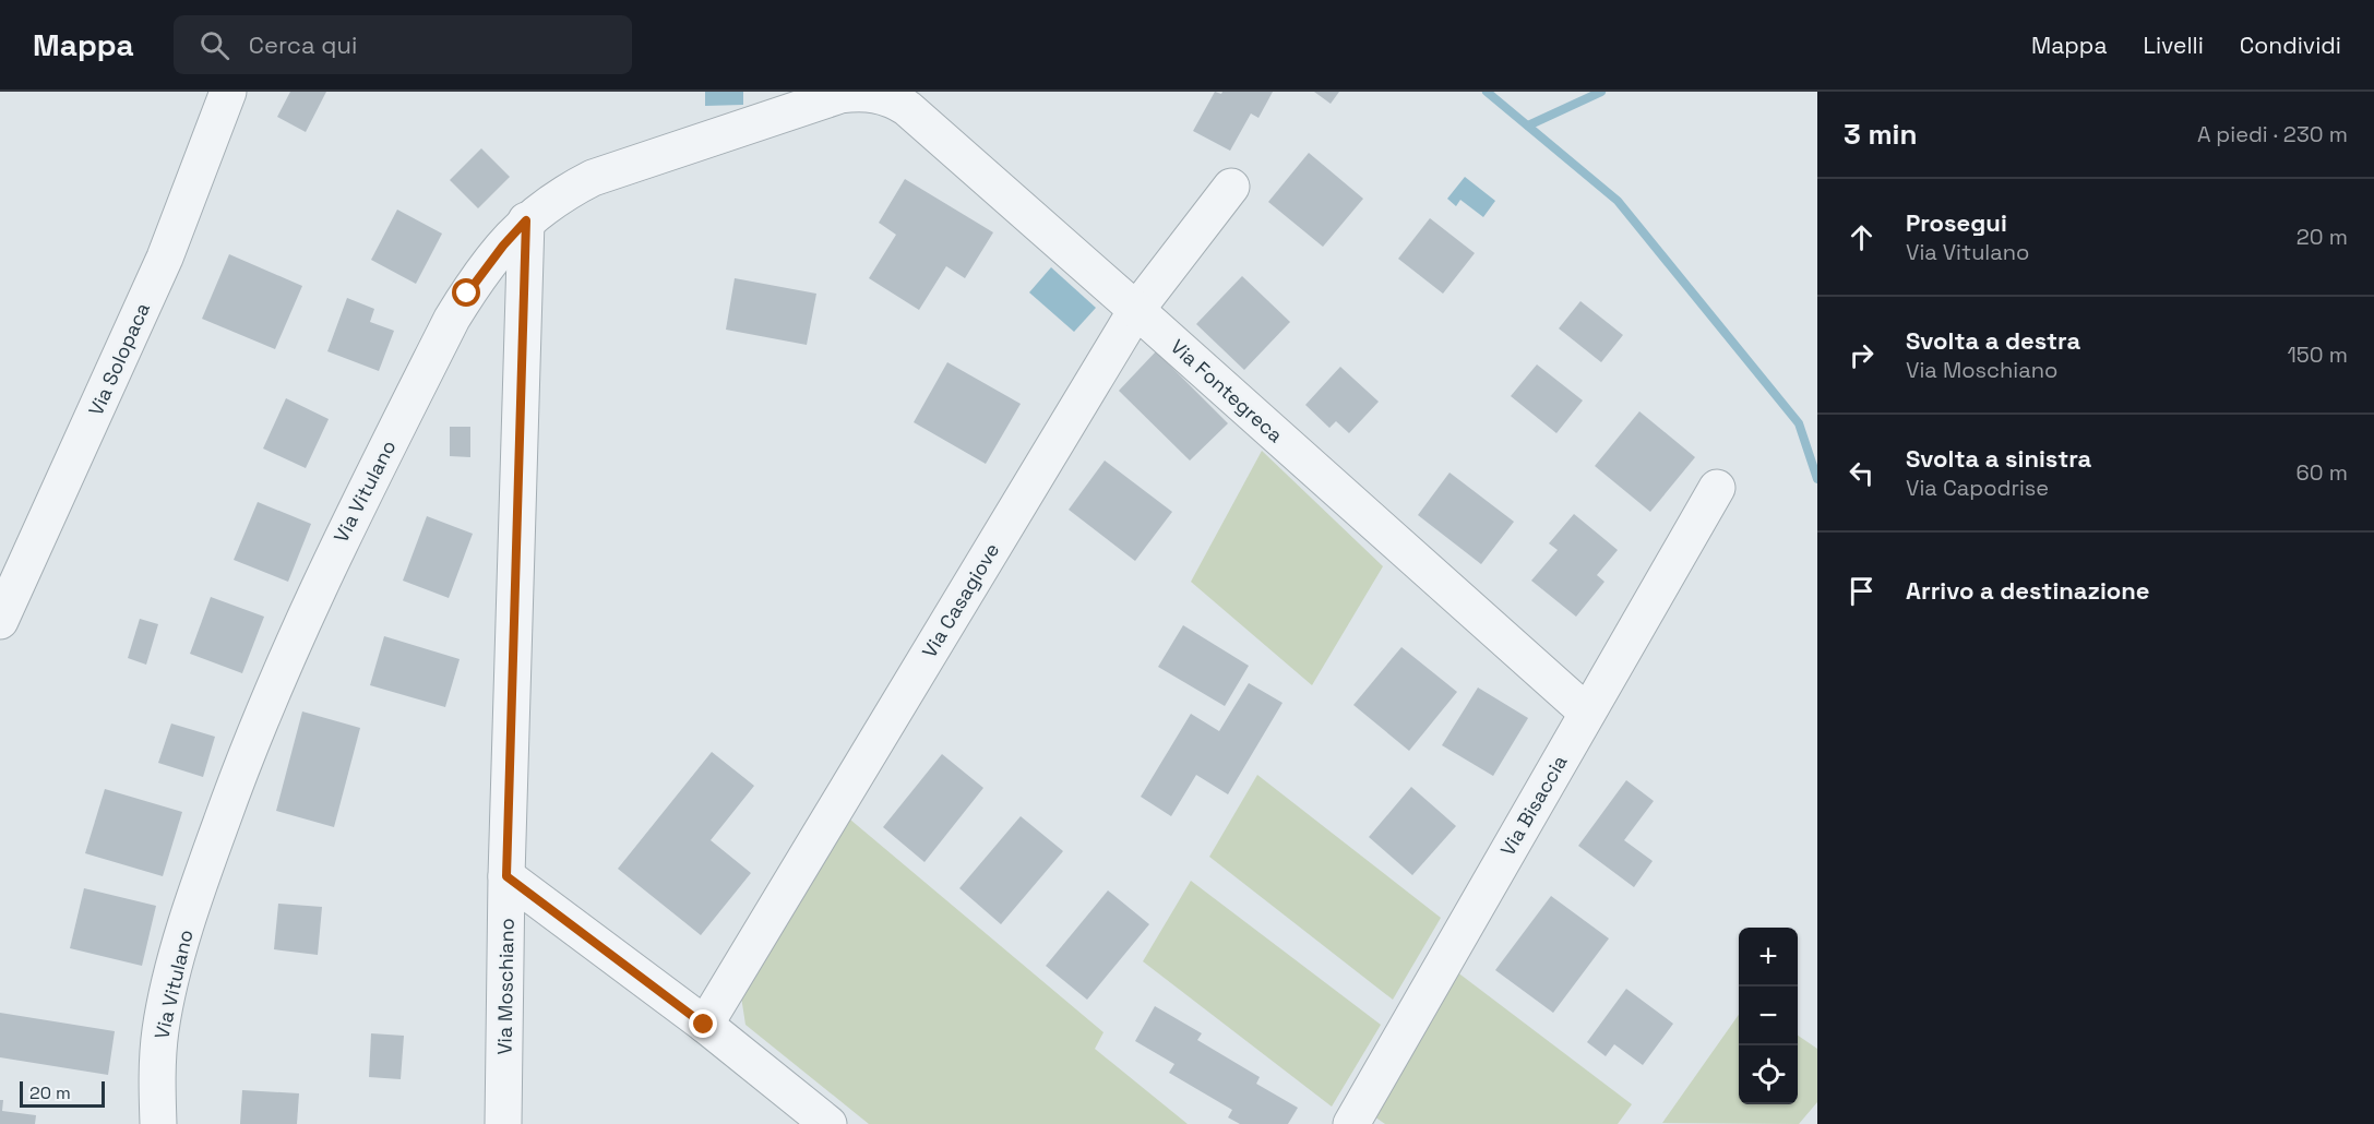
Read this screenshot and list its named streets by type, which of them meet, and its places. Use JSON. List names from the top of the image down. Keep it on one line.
{"streets":{"street":["Via Solopaca","Via Fontegreca","Via Vitulano","Via Casagiove","Via Bisaccia","Via Moschiano"]},"crossings":[["Via Fontegreca","Via Vitulano"],["Via Fontegreca","Via Casagiove"],["Via Fontegreca","Via Bisaccia"],["Via Vitulano","Via Moschiano"]],"scale_bar":"20 m","page":{"header":"Mappa","search":"Cerca qui","nav":["Mappa","Livelli","Condividi"],"heading":["3 min","A piedi · 230 m"],"list":[["Prosegui","Via Vitulano","20 m"],["Svolta a destra","Via Moschiano","150 m"],["Svolta a sinistra","Via Capodrise","60 m"],"Arrivo a destinazione"],"map_buttons":["+","−"],"scale":"20 m"}}
